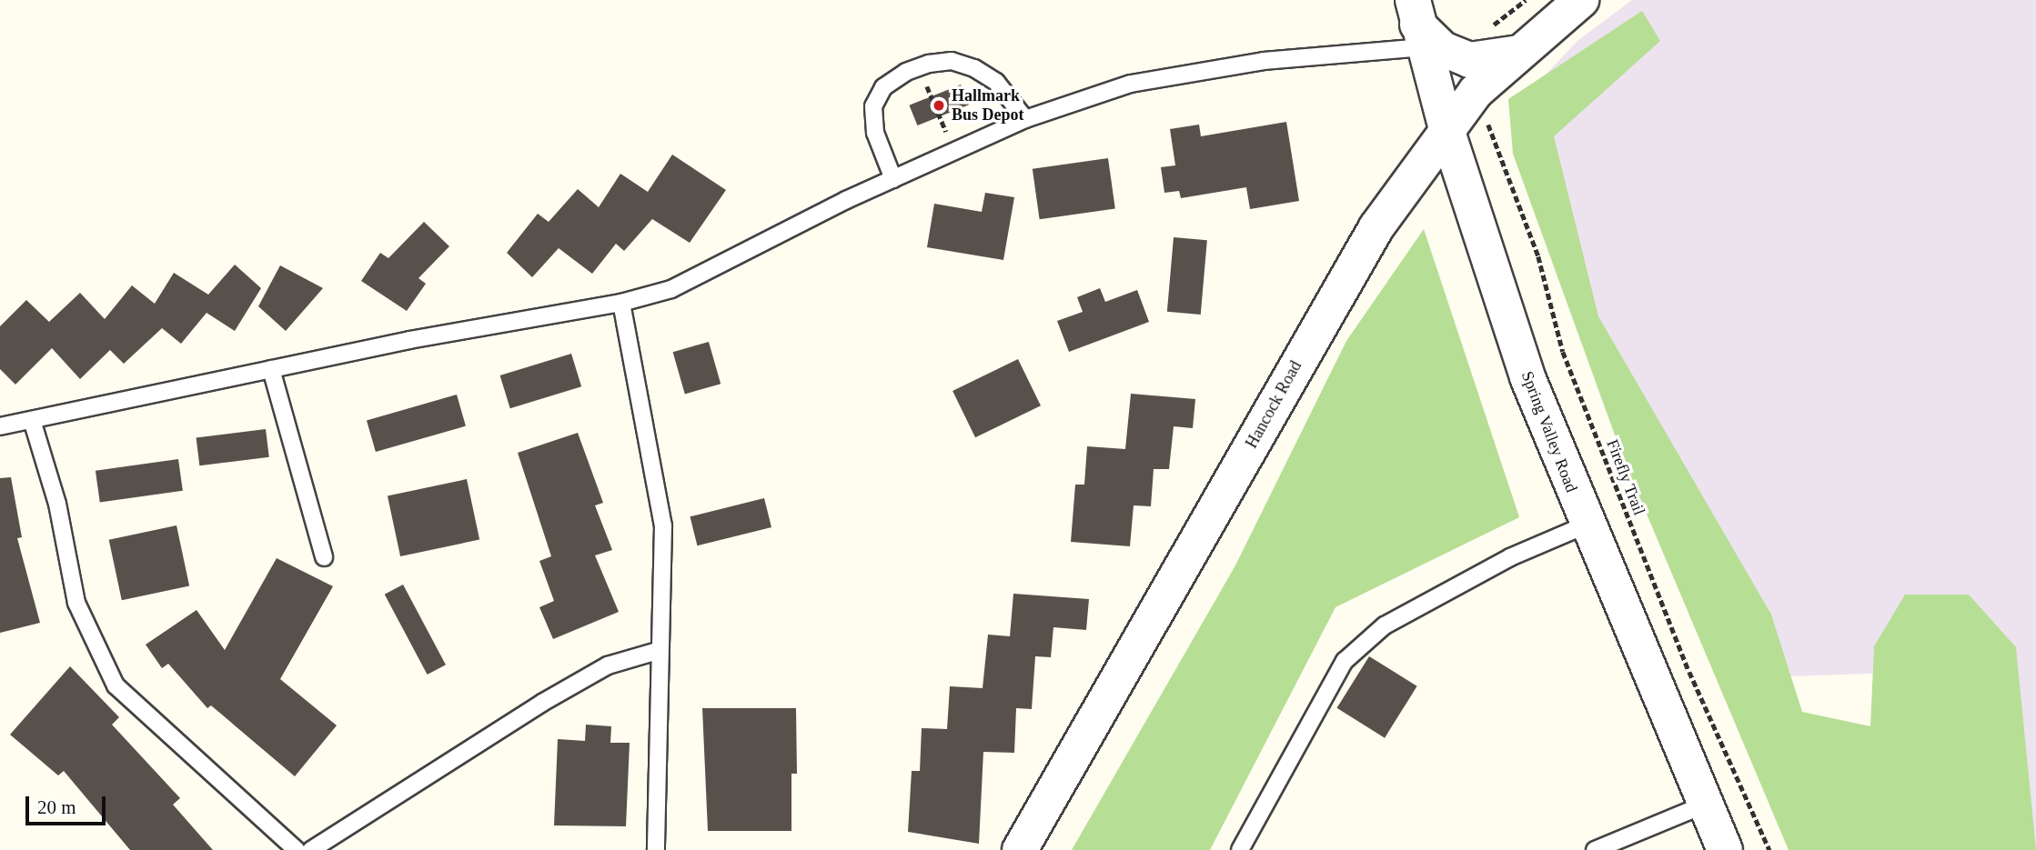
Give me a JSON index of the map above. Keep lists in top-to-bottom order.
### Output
{
  "streets": {
    "street": ["Hancock Road", "Spring Valley Road"],
    "path": ["Firefly Trail"]
  },
  "crossings": [
    ["Hancock Road", "Spring Valley Road"]
  ],
  "places": ["Hallmark Bus Depot"],
  "scale_bar": "20 m"
}
